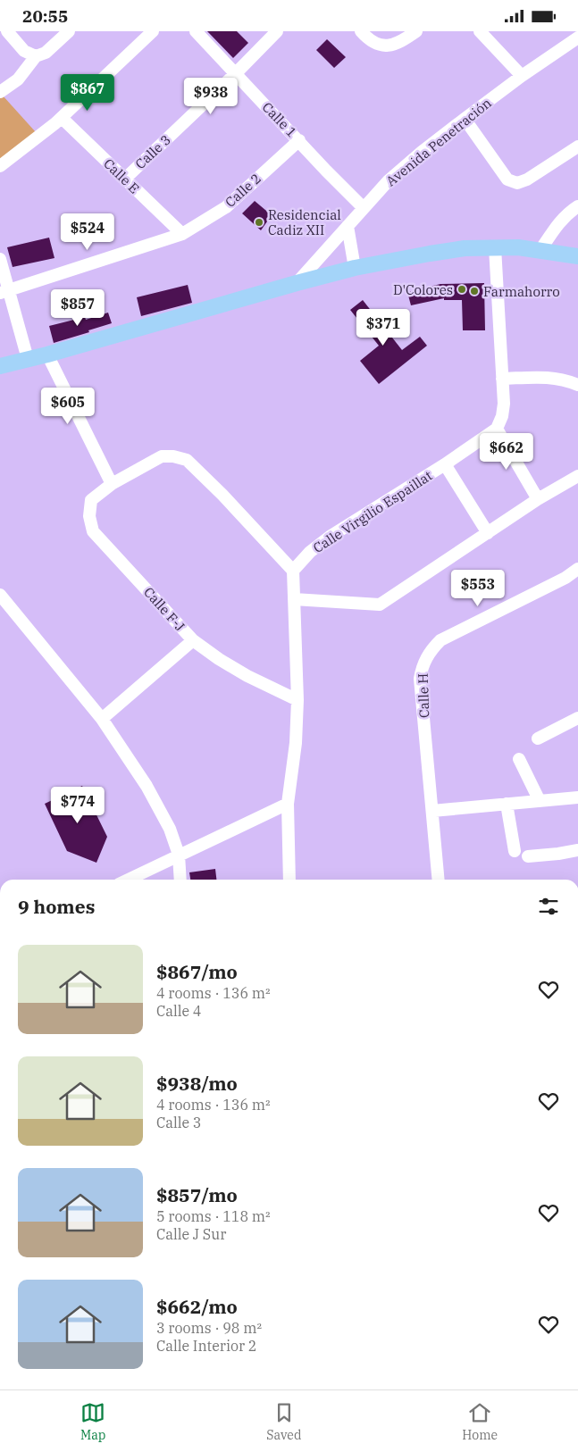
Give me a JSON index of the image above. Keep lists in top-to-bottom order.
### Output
{
  "streets": {
    "street": [
      "Calle 1",
      "Avenida Penetración",
      "Calle 3",
      "Calle E",
      "Calle 2",
      "Calle Virgilio Espaillat",
      "Calle F-J",
      "Calle H"
    ]
  },
  "crossings": [
    ["Calle 1", "Avenida Penetración"],
    ["Calle 1", "Calle 3"],
    ["Calle 1", "Calle 2"],
    ["Calle 3", "Calle E"],
    ["Calle E", "Calle 2"]
  ],
  "places": ["Residencial Cadiz XII", "D'Colores", "Farmahorro"],
  "page": {
    "status": "20:55",
    "price": [
      "$867",
      "$938",
      "$524",
      "$857",
      "$371",
      "$605",
      "$662",
      "$553",
      "$774"
    ],
    "heading": "9 homes",
    "list": [
      {
        "name": "$867/mo",
        "note": "4 rooms · 136 m² · Calle 4"
      },
      {
        "name": "$938/mo",
        "note": "4 rooms · 136 m² · Calle 3"
      },
      {
        "name": "$857/mo",
        "note": "5 rooms · 118 m² · Calle J Sur"
      },
      {
        "name": "$662/mo",
        "note": "3 rooms · 98 m² · Calle Interior 2"
      }
    ],
    "tabs": ["Map", "Saved", "Home"]
  }
}
